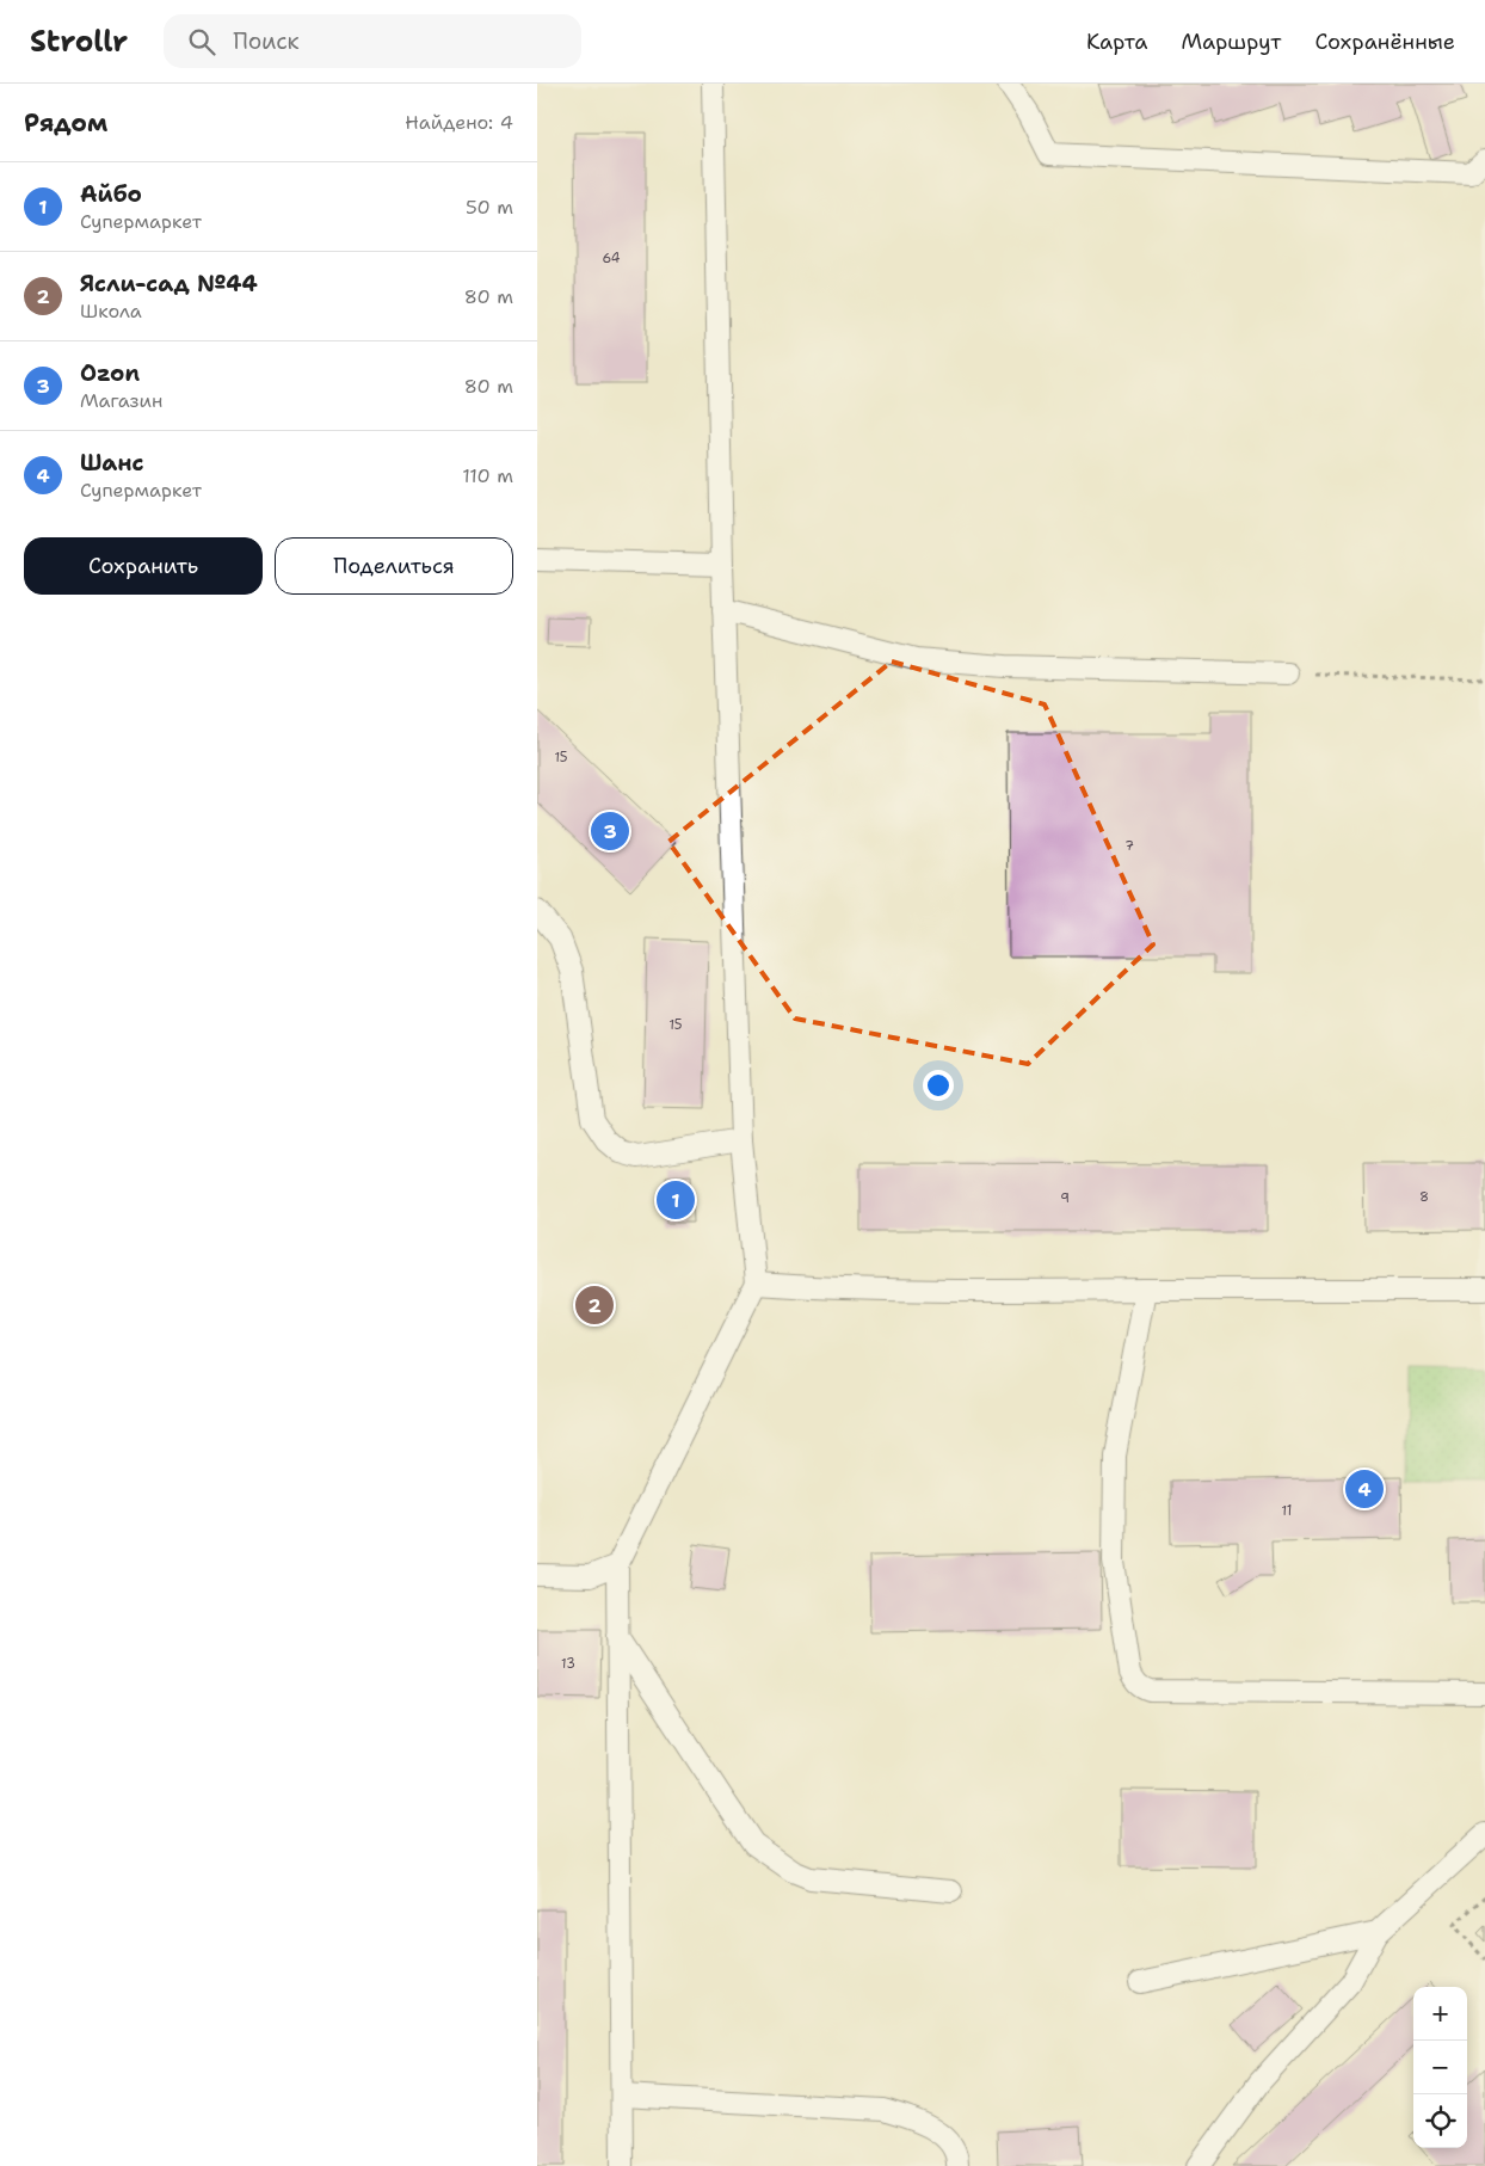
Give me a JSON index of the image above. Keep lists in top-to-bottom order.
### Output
{
  "house_numbers": [
    "64",
    "15",
    "7",
    "15",
    "8",
    "9",
    "11",
    "13"
  ],
  "page": {
    "header": "Strollr",
    "search": "Поиск",
    "nav": ["Карта", "Маршрут", "Сохранённые"],
    "heading": ["Рядом", "Найдено: 4"],
    "list": [
      {
        "mark": "1",
        "name": "Айбо",
        "note": "Супермаркет",
        "value": "50 m"
      },
      {
        "mark": "2",
        "name": "Ясли-сад №44",
        "note": "Школа",
        "value": "80 m"
      },
      {
        "mark": "3",
        "name": "Ozon",
        "note": "Магазин",
        "value": "80 m"
      },
      {
        "mark": "4",
        "name": "Шанс",
        "note": "Супермаркет",
        "value": "110 m"
      }
    ],
    "buttons": ["Сохранить", "Поделиться"],
    "pins": [
      "3",
      "1",
      "2",
      "4"
    ],
    "map_buttons": ["+", "−"]
  }
}
